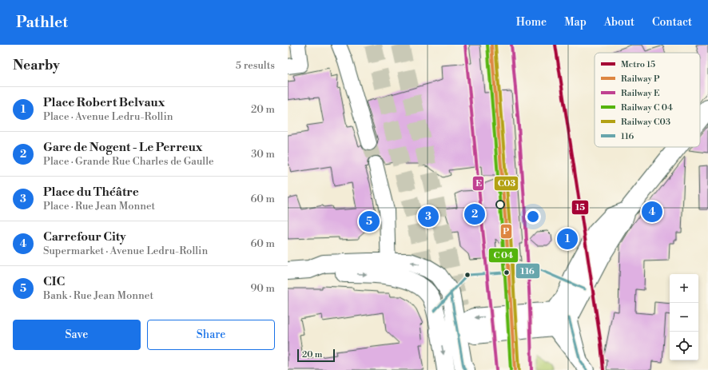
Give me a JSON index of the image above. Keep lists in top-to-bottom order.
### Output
{
  "lines": [
    "metro line 15",
    "rail line P",
    "rail line E",
    "rail line C03",
    "transit line 116"
  ],
  "legend": [
    "Metro 15",
    "Railway P",
    "Railway E",
    "Railway C 04",
    "Railway C03",
    "116"
  ],
  "scale_bar": "20 m",
  "page": {
    "header": "Pathlet",
    "nav": [
      "Home",
      "Map",
      "About",
      "Contact"
    ],
    "heading": ["Nearby", "5 results"],
    "list": [
      {
        "mark": "1",
        "name": "Place Robert Belvaux",
        "note": "Place · Avenue Ledru-Rollin",
        "value": "20 m"
      },
      {
        "mark": "2",
        "name": "Gare de Nogent - Le Perreux",
        "note": "Place · Grande Rue Charles de Gaulle",
        "value": "30 m"
      },
      {
        "mark": "3",
        "name": "Place du Théâtre",
        "note": "Place · Rue Jean Monnet",
        "value": "60 m"
      },
      {
        "mark": "4",
        "name": "Carrefour City",
        "note": "Supermarket · Avenue Ledru-Rollin",
        "value": "60 m"
      },
      {
        "mark": "5",
        "name": "CIC",
        "note": "Bank · Rue Jean Monnet",
        "value": "90 m"
      }
    ],
    "pins": [
      "4",
      "2",
      "3",
      "5",
      "1"
    ],
    "map_buttons": ["+", "−"],
    "buttons": ["Save", "Share"],
    "scale": "20 m"
  }
}
